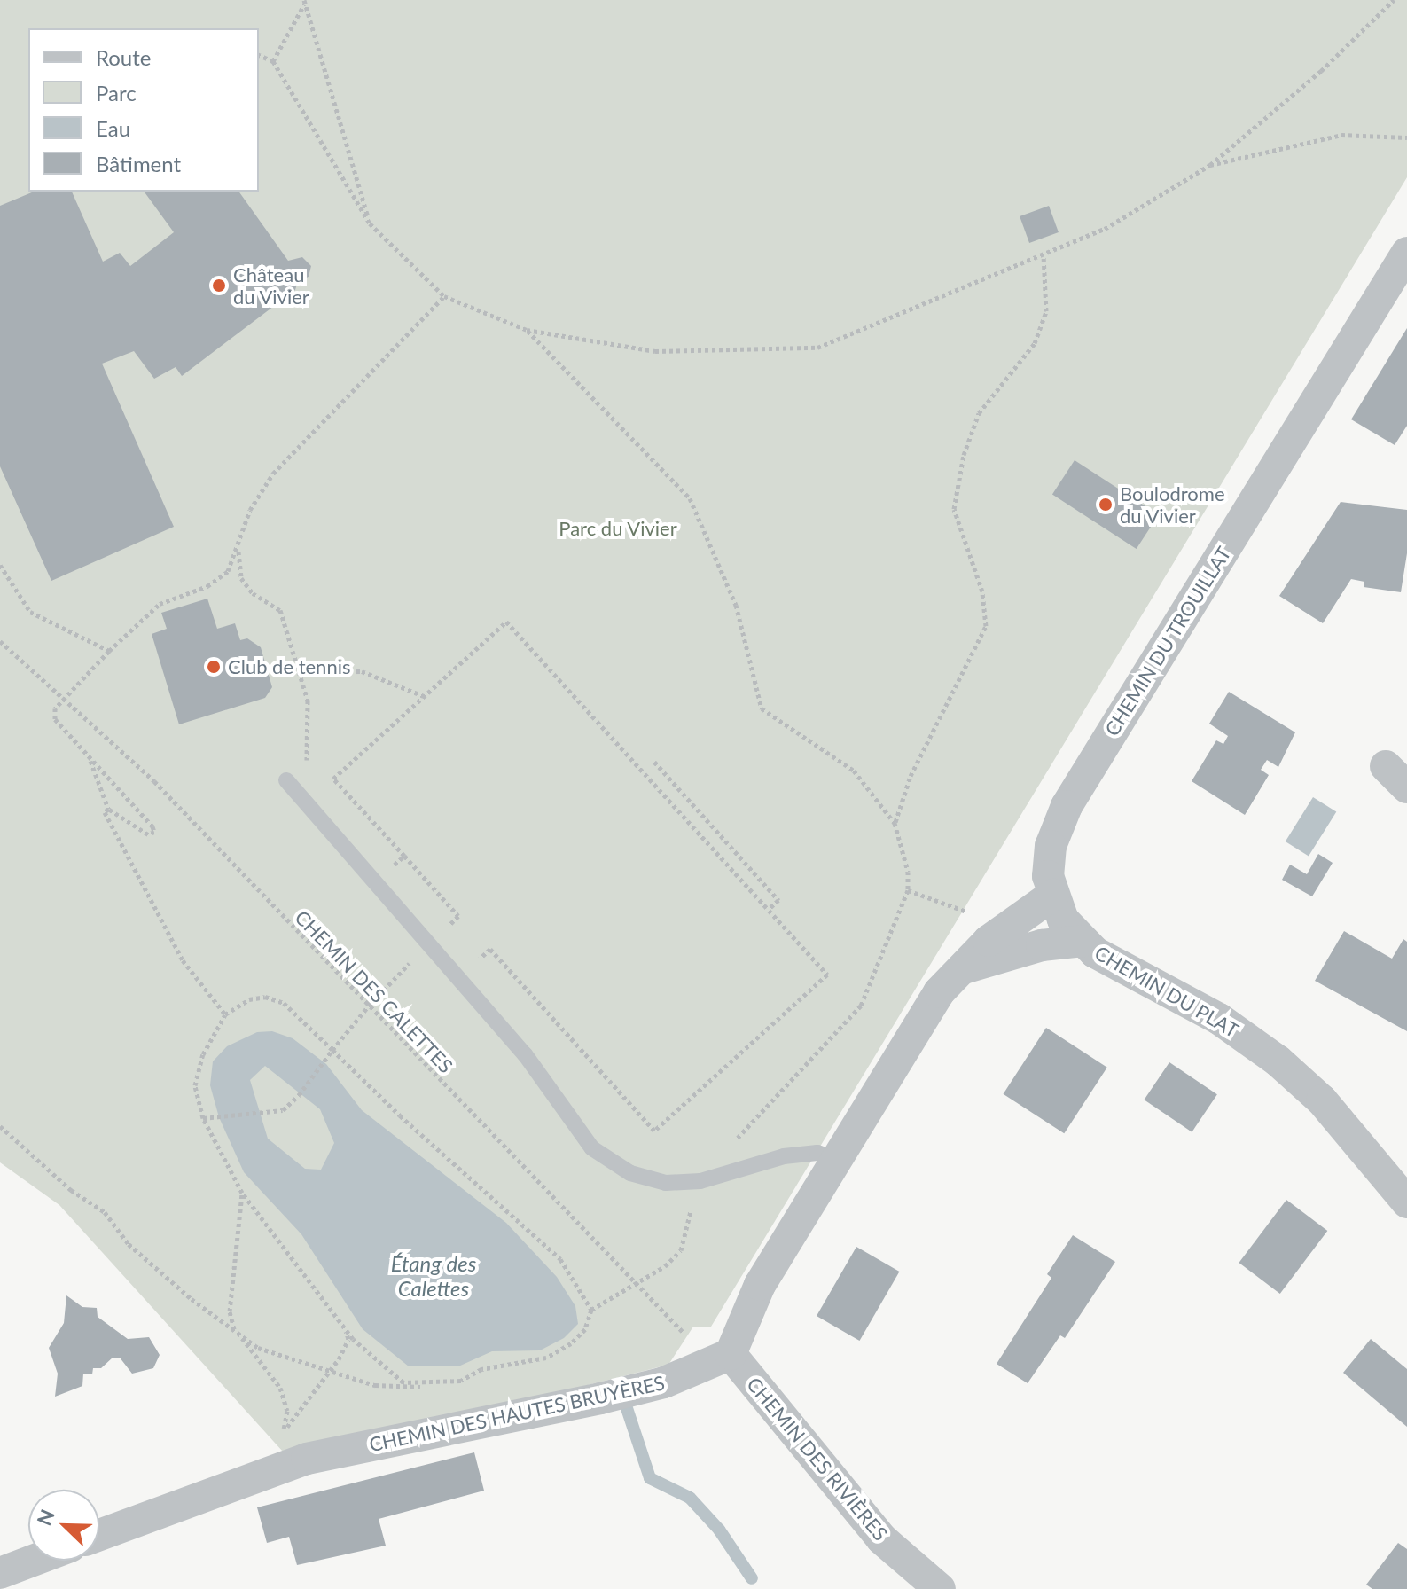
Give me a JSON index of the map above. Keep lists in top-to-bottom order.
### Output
{
  "streets": {
    "street": [
      "CHEMIN DU TROUILLAT",
      "CHEMIN DU PLAT",
      "CHEMIN DES HAUTES BRUYÈRES",
      "CHEMIN DES RIVIÈRES"
    ],
    "path": ["CHEMIN DES CALETTES"]
  },
  "crossings": [
    ["CHEMIN DU TROUILLAT", "CHEMIN DU PLAT"],
    ["CHEMIN DES CALETTES", "CHEMIN DES HAUTES BRUYÈRES"],
    ["CHEMIN DES CALETTES", "CHEMIN DES RIVIÈRES"],
    ["CHEMIN DES HAUTES BRUYÈRES", "CHEMIN DES RIVIÈRES"]
  ],
  "water": ["Étang des Calettes"],
  "parks": ["Parc du Vivier"],
  "places": ["Château du Vivier", "Boulodrome du Vivier", "Club de tennis"],
  "legend": [
    "Route",
    "Parc",
    "Eau",
    "Bâtiment"
  ],
  "north": "top left"
}
